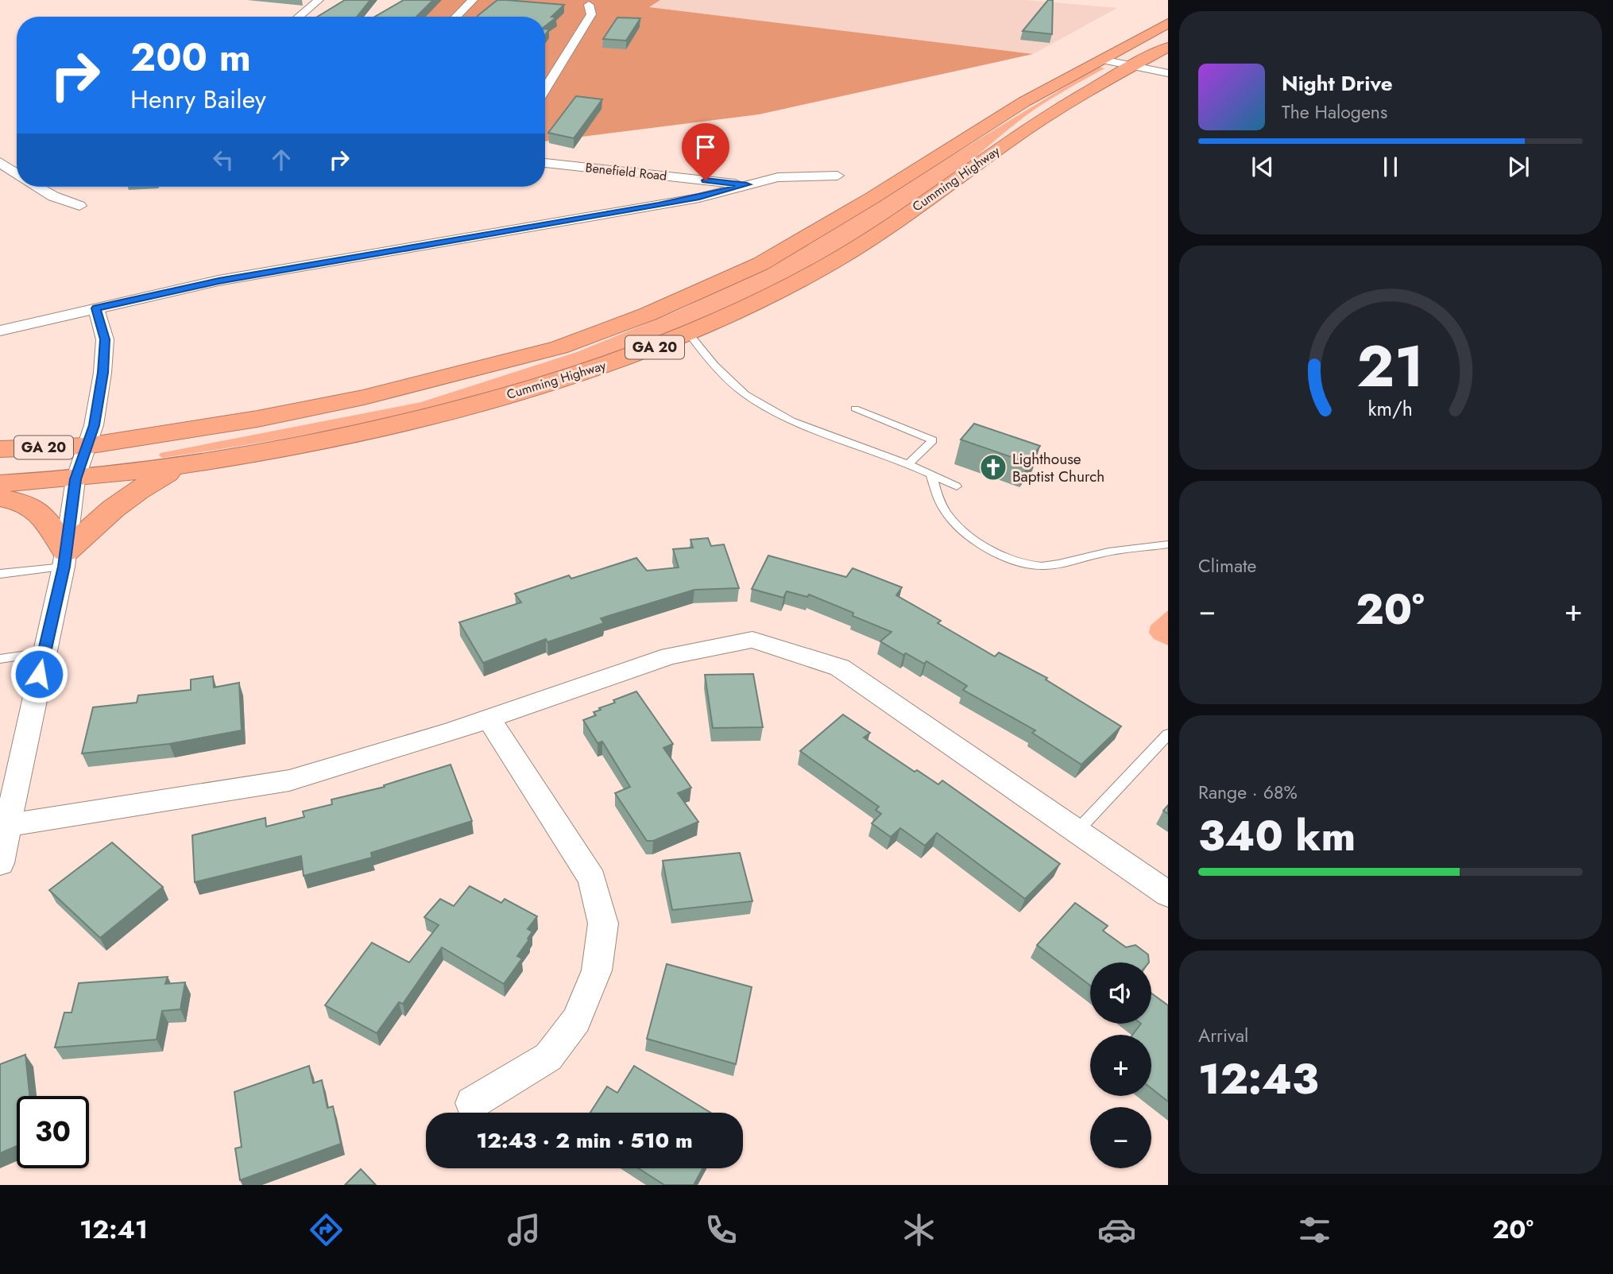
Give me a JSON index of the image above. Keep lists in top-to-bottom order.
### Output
{
  "streets": {
    "highway": ["Cumming Highway", "GA 20"],
    "street": ["Benefield Road"]
  },
  "places": {
    "church": ["Lighthouse Baptist Church"]
  },
  "page": {
    "turn": ["200 m", "Henry Bailey"],
    "song": ["Night Drive", "The Halogens"],
    "tile": [
      "Climate",
      ["Range · 68%", "340 km"],
      ["Arrival", "12:43"]
    ],
    "heat": ["−", "20°", "+"],
    "map_buttons": ["+", "−"],
    "limit": "30",
    "trip": "12:43 · 2 min · 510 m",
    "tabs": ["12:41", "20°"],
    "gauge": ["21", "km/h"]
  }
}
